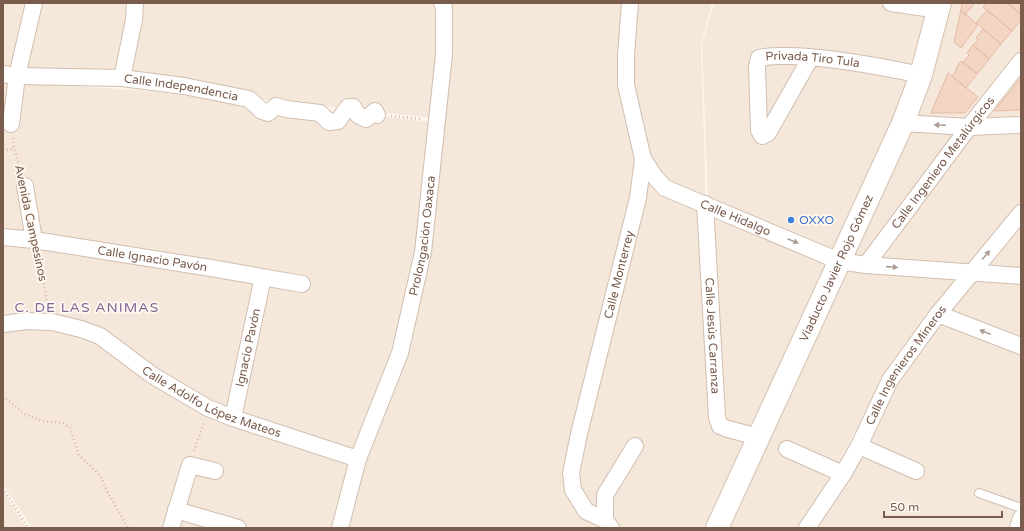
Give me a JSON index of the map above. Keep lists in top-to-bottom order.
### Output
{
  "streets": {
    "main road": ["Viaducto Javier Rojo Gómez"],
    "street": [
      "Privada Tiro Tula",
      "Calle Independencia",
      "Calle Ingeniero Metalúrgicos",
      "Calle Hidalgo",
      "Avenida Campesinos",
      "Prolongación Oaxaca",
      "Calle Ignacio Pavón",
      "Calle Monterrey",
      "Calle Jesús Carranza",
      "Ignacio Pavón",
      "Calle Ingenieros Mineros",
      "Calle Adolfo López Mateos"
    ]
  },
  "crossings": [
    ["Privada Tiro Tula", "Viaducto Javier Rojo Gómez"],
    ["Calle Ingeniero Metalúrgicos", "Calle Hidalgo"],
    ["Calle Hidalgo", "Viaducto Javier Rojo Gómez"],
    ["Calle Hidalgo", "Calle Monterrey"],
    ["Calle Hidalgo", "Calle Jesús Carranza"],
    ["Calle Hidalgo", "Calle Ingenieros Mineros"],
    ["Avenida Campesinos", "Calle Ignacio Pavón"],
    ["Avenida Campesinos", "Calle Adolfo López Mateos"],
    ["Prolongación Oaxaca", "Calle Adolfo López Mateos"],
    ["Calle Ignacio Pavón", "Ignacio Pavón"],
    ["Viaducto Javier Rojo Gómez", "Calle Jesús Carranza"],
    ["Ignacio Pavón", "Calle Adolfo López Mateos"]
  ],
  "one_way": ["Calle Hidalgo"],
  "districts": ["C. DE LAS ANIMAS"],
  "places": ["OXXO"],
  "scale_bar": "50 m"
}
